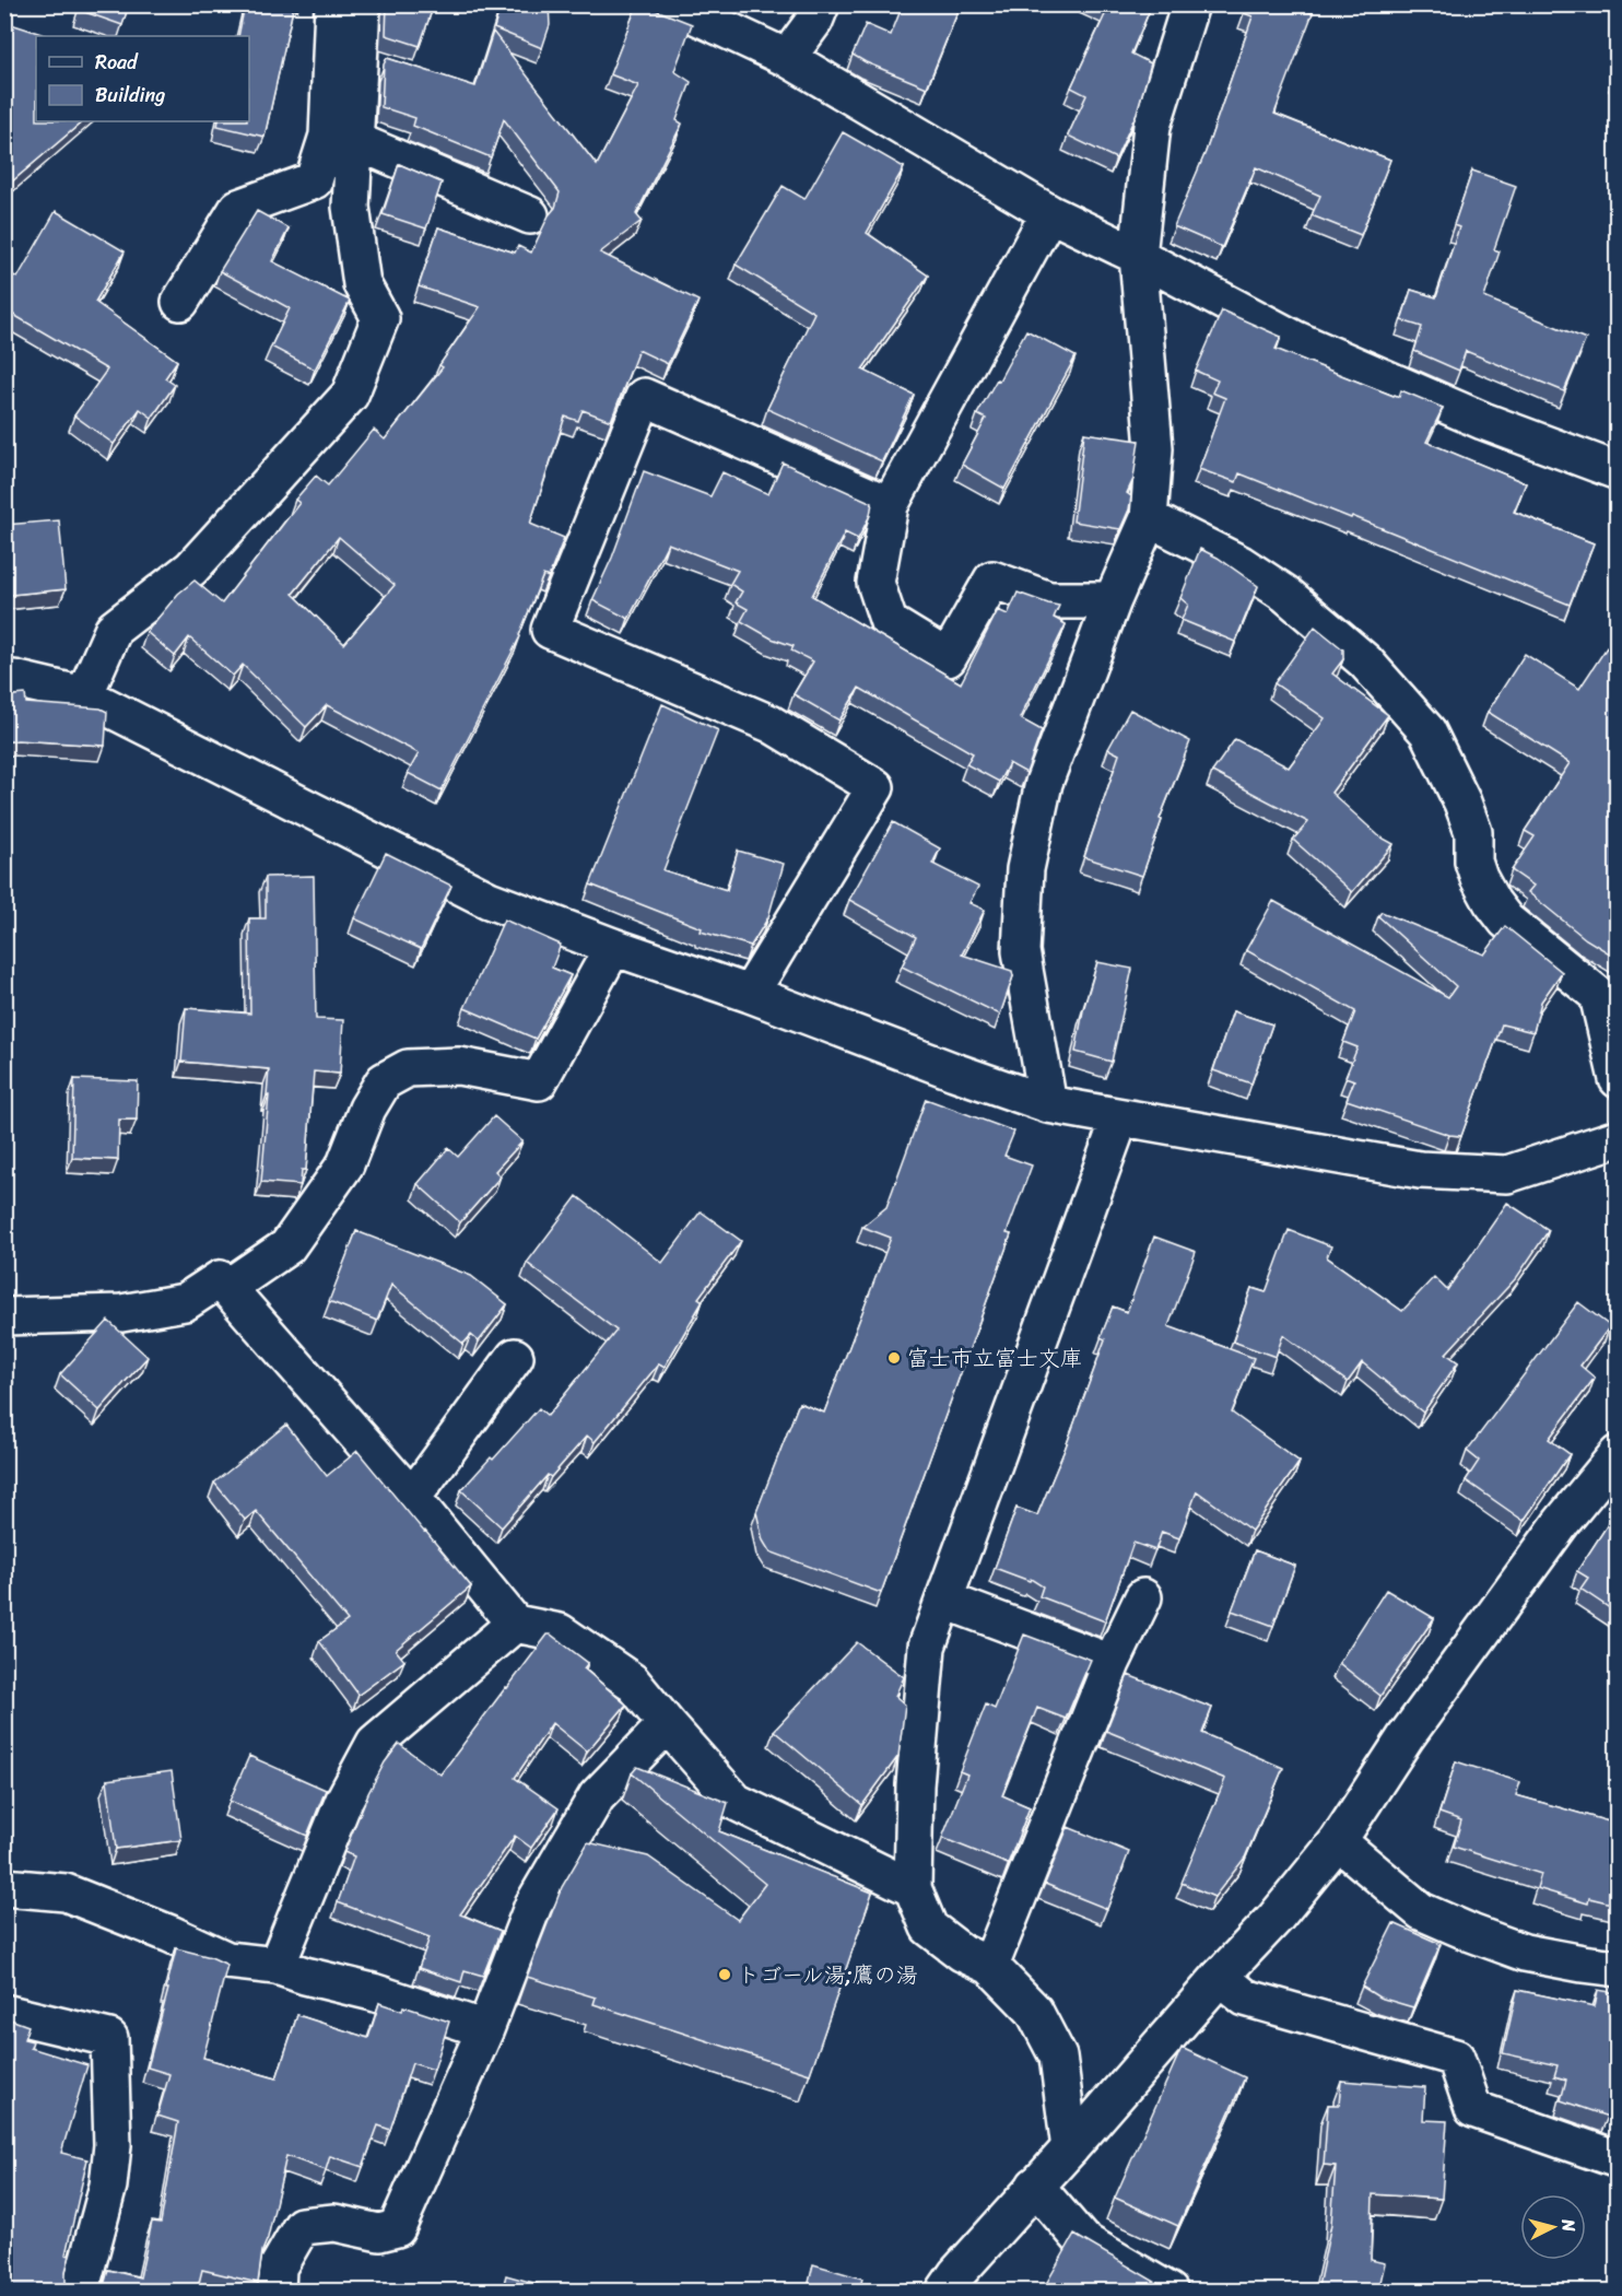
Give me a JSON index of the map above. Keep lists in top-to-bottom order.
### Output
{
  "places": ["富士市立富士文庫", "トゴール湯;鷹の湯"],
  "legend": ["Road", "Building"],
  "north": "right"
}
